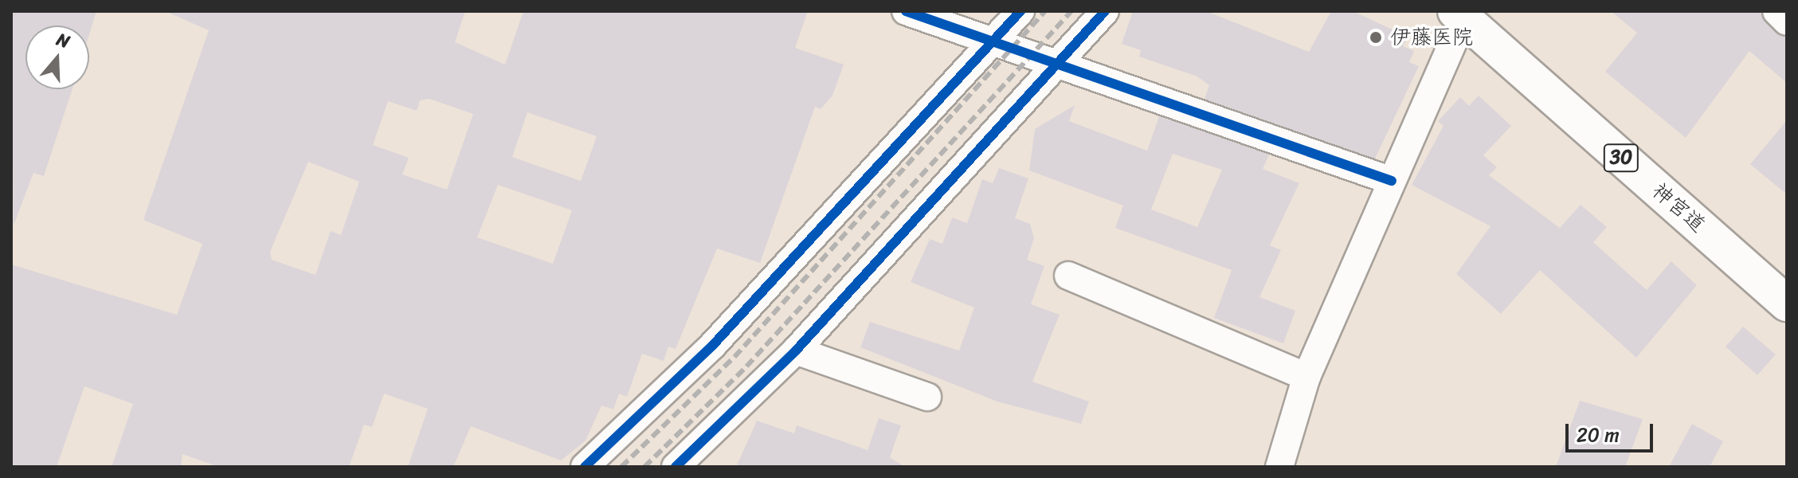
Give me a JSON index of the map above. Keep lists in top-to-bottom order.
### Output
{
  "streets": {
    "main road": ["30", "神宮道"]
  },
  "places": ["伊藤医院"],
  "scale_bar": "20 m",
  "north": "top"
}
